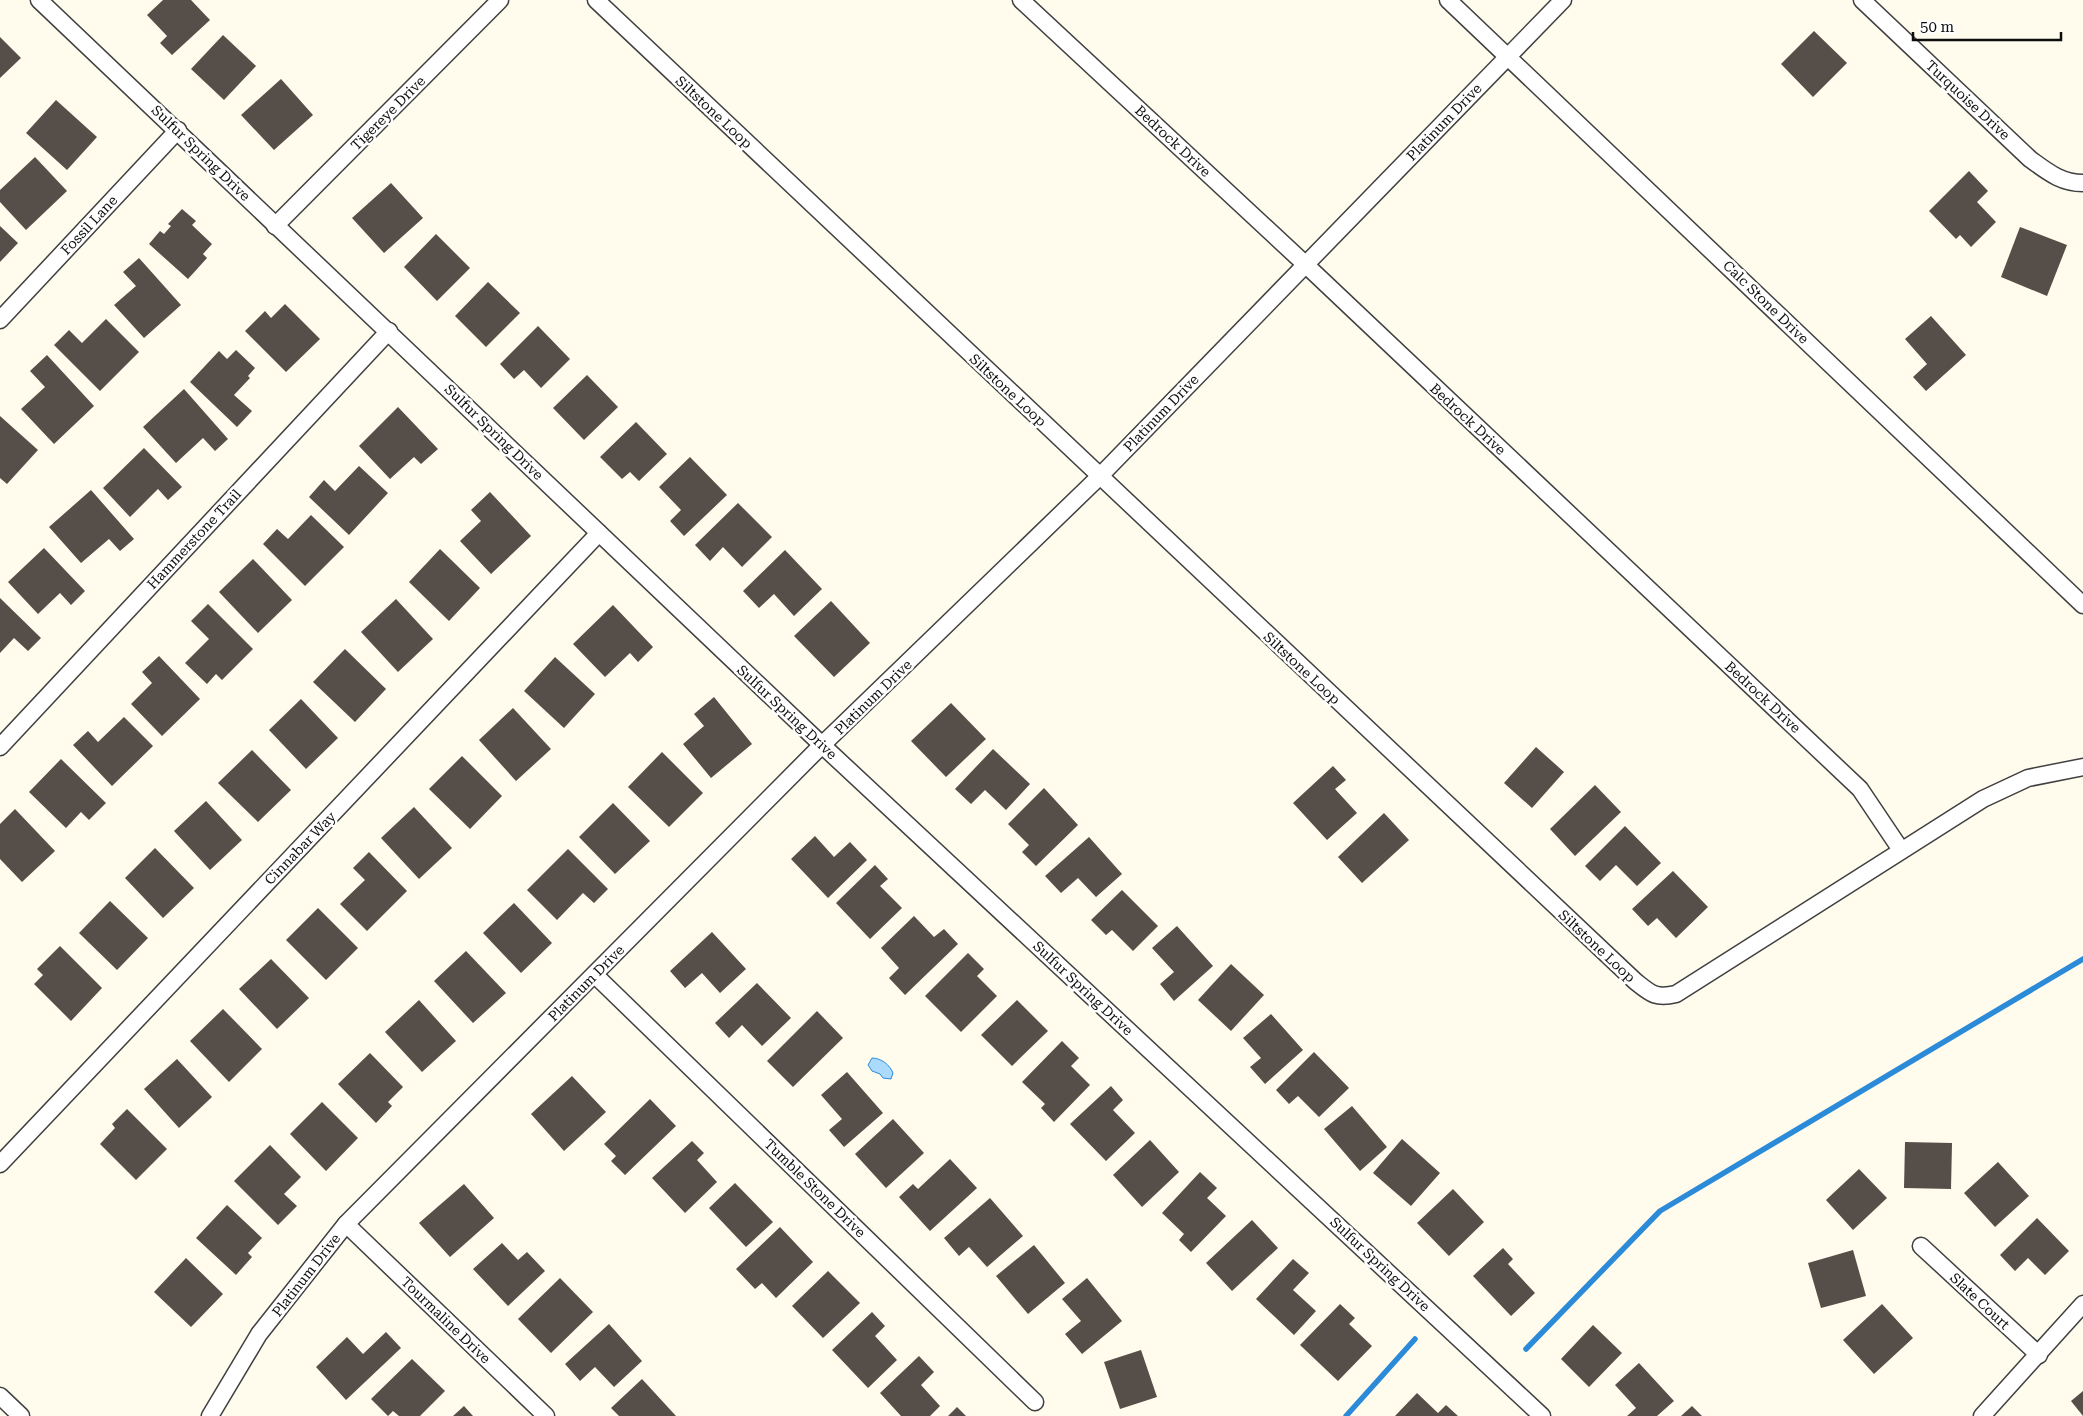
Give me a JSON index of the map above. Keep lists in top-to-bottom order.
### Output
{
  "streets": {
    "street": [
      "Turquoise Drive",
      "Siltstone Loop",
      "Tigereye Drive",
      "Platinum Drive",
      "Bedrock Drive",
      "Sulfur Spring Drive",
      "Fossil Lane",
      "Calc Stone Drive",
      "Hammerstone Trail",
      "Cinnabar Way",
      "Tumble Stone Drive",
      "Slate Court",
      "Tourmaline Drive"
    ]
  },
  "crossings": [
    ["Siltstone Loop", "Platinum Drive"],
    ["Siltstone Loop", "Bedrock Drive"],
    ["Tigereye Drive", "Sulfur Spring Drive"],
    ["Platinum Drive", "Bedrock Drive"],
    ["Platinum Drive", "Sulfur Spring Drive"],
    ["Platinum Drive", "Calc Stone Drive"],
    ["Platinum Drive", "Tumble Stone Drive"],
    ["Platinum Drive", "Tourmaline Drive"],
    ["Sulfur Spring Drive", "Fossil Lane"],
    ["Sulfur Spring Drive", "Hammerstone Trail"],
    ["Sulfur Spring Drive", "Cinnabar Way"]
  ],
  "scale_bar": "50 m"
}
